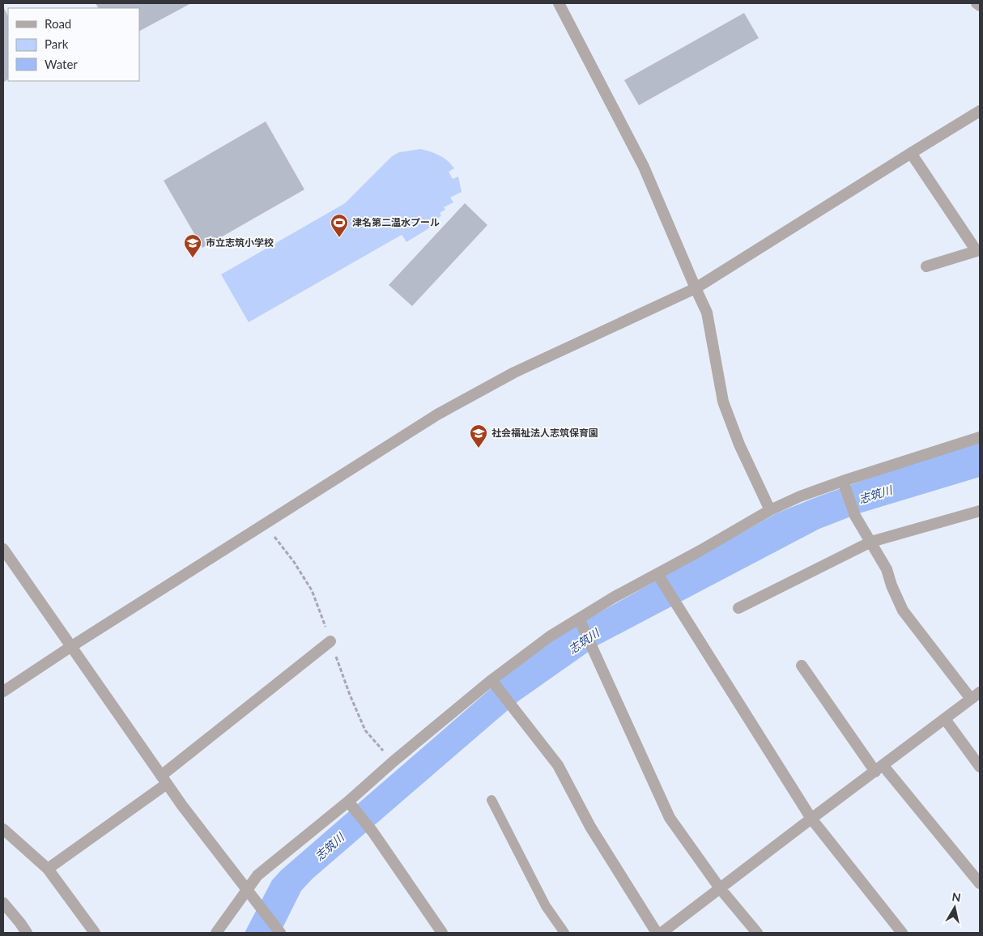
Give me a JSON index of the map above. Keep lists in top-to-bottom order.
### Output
{
  "water": ["志筑川"],
  "places": {
    "sports": ["津名第二温水プール"],
    "school or university": ["市立志筑小学校", "社会福祉法人志筑保育園"]
  },
  "legend": ["Road", "Park", "Water"],
  "north": "top"
}
